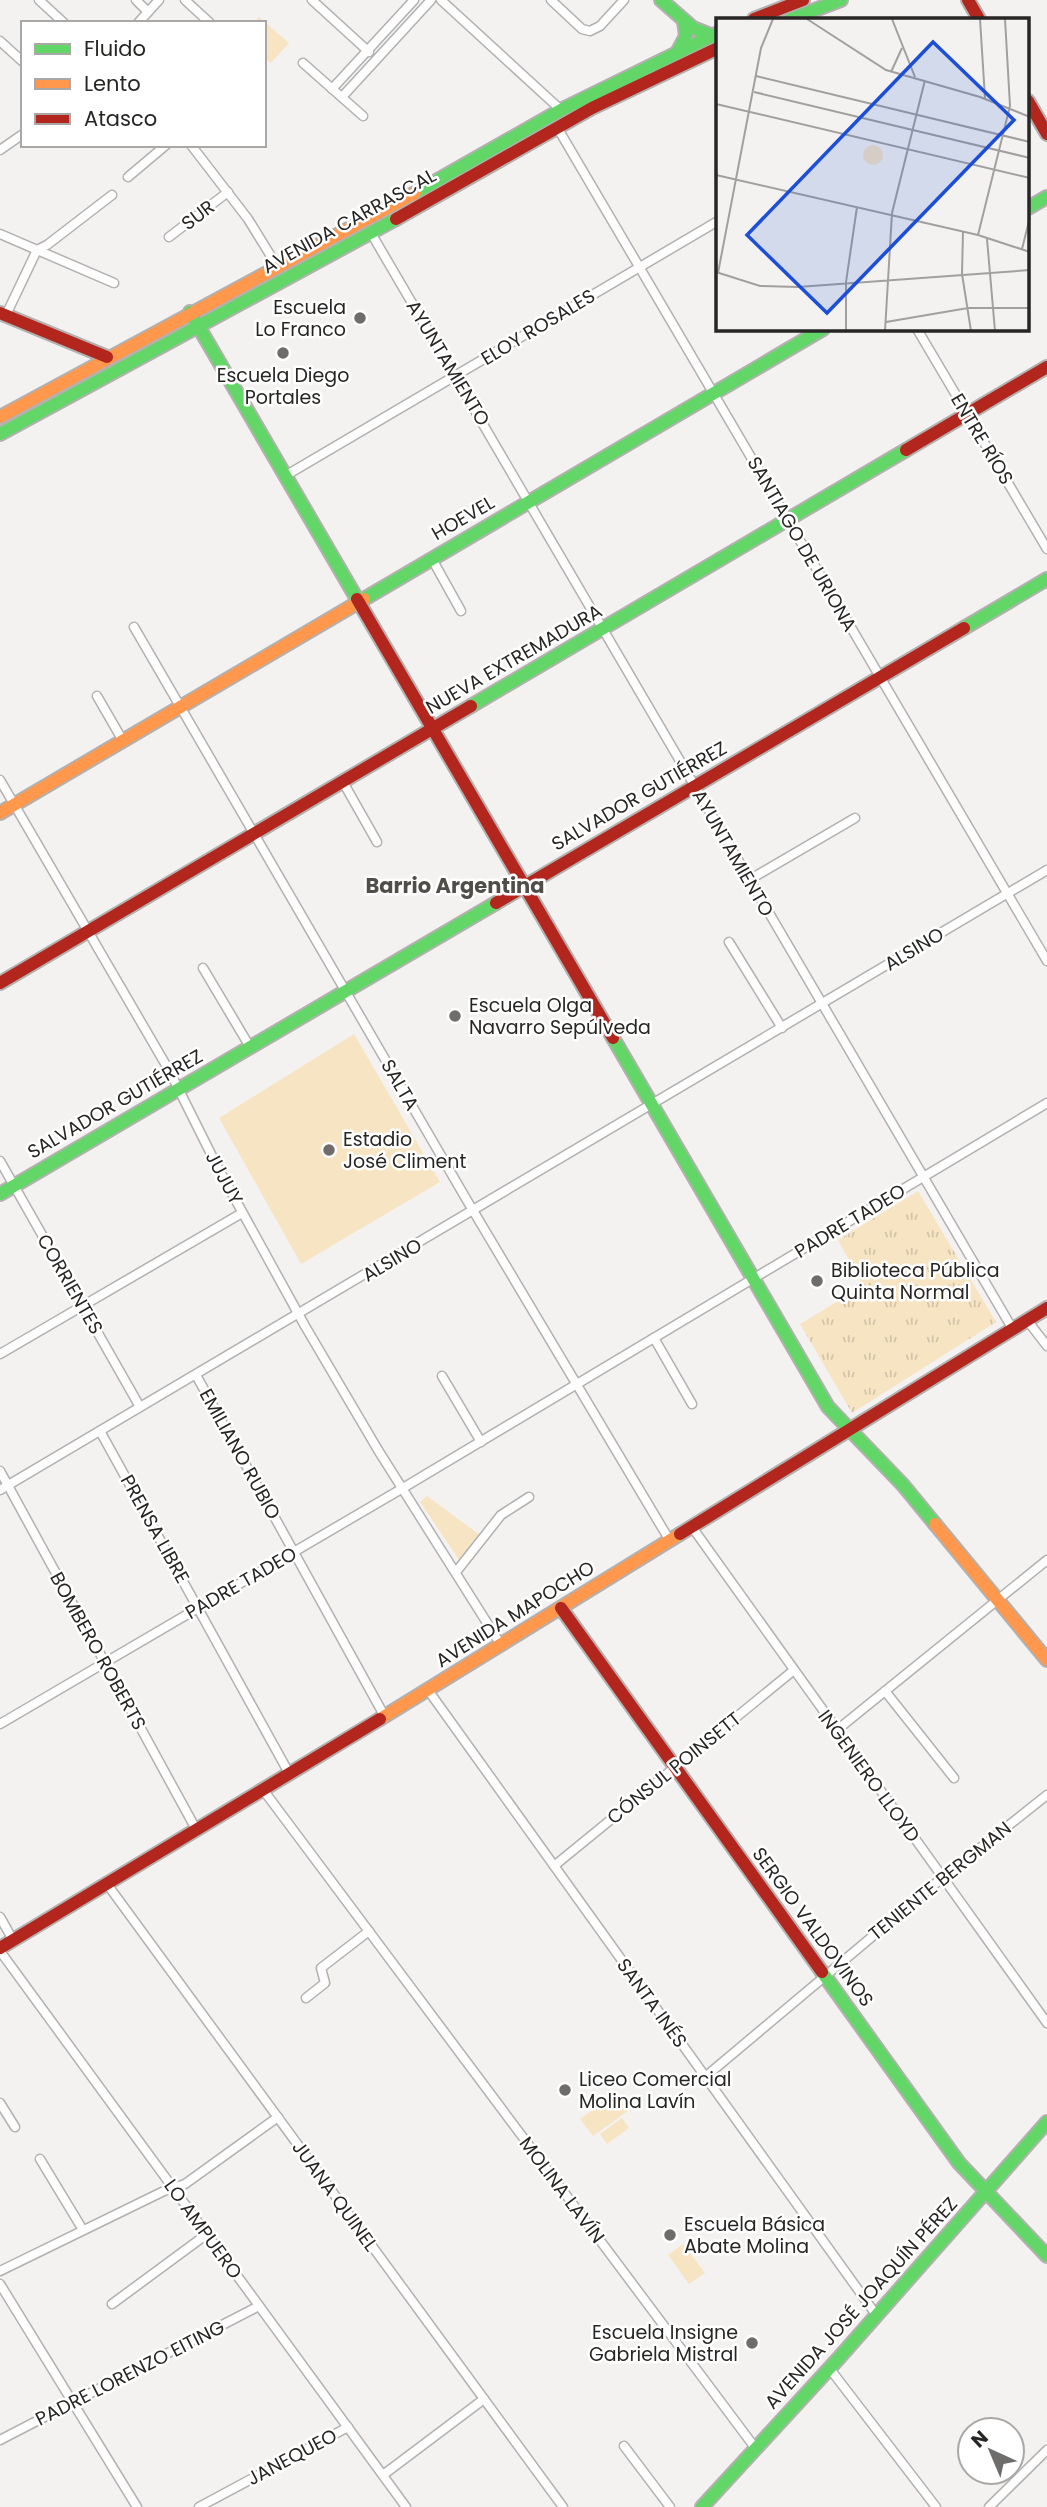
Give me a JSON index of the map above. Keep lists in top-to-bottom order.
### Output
{
  "streets": {
    "main road": [
      "AVENIDA CARRASCAL",
      "HOEVEL",
      "NUEVA EXTREMADURA",
      "SALVADOR GUTIÉRREZ",
      "AVENIDA MAPOCHO",
      "SERGIO VALDOVINOS",
      "AVENIDA JOSÉ JOAQUÍN PÉREZ"
    ],
    "street": [
      "SUR",
      "ELOY ROSALES",
      "AYUNTAMIENTO",
      "ENTRE RÍOS",
      "SANTIAGO DE URIONA",
      "ALSINO",
      "SALTA",
      "JUJUY",
      "PADRE TADEO",
      "CORRIENTES",
      "EMILIANO RUBIO",
      "PRENSA LIBRE",
      "BOMBERO ROBERTS",
      "CÓNSUL POINSETT",
      "INGENIERO LLOYD",
      "TENIENTE BERGMAN",
      "SANTA INÉS",
      "MOLINA LAVÍN",
      "JUANA QUINEL",
      "LO AMPUERO",
      "PADRE LORENZO EITING",
      "JANEQUEO"
    ]
  },
  "crossings": [
    ["AVENIDA CARRASCAL", "AYUNTAMIENTO"],
    ["AVENIDA CARRASCAL", "SANTIAGO DE URIONA"],
    ["ELOY ROSALES", "AYUNTAMIENTO"],
    ["ELOY ROSALES", "SANTIAGO DE URIONA"],
    ["AYUNTAMIENTO", "HOEVEL"],
    ["AYUNTAMIENTO", "NUEVA EXTREMADURA"],
    ["AYUNTAMIENTO", "SALVADOR GUTIÉRREZ"],
    ["AYUNTAMIENTO", "ALSINO"],
    ["AYUNTAMIENTO", "PADRE TADEO"],
    ["AYUNTAMIENTO", "AVENIDA MAPOCHO"],
    ["ENTRE RÍOS", "NUEVA EXTREMADURA"],
    ["HOEVEL", "SANTIAGO DE URIONA"],
    ["HOEVEL", "SALTA"],
    ["HOEVEL", "JUJUY"],
    ["SANTIAGO DE URIONA", "NUEVA EXTREMADURA"],
    ["SANTIAGO DE URIONA", "SALVADOR GUTIÉRREZ"],
    ["SANTIAGO DE URIONA", "ALSINO"],
    ["NUEVA EXTREMADURA", "SALTA"],
    ["NUEVA EXTREMADURA", "JUJUY"],
    ["SALVADOR GUTIÉRREZ", "SALTA"],
    ["SALVADOR GUTIÉRREZ", "JUJUY"],
    ["SALVADOR GUTIÉRREZ", "CORRIENTES"],
    ["ALSINO", "SALTA"],
    ["ALSINO", "JUJUY"],
    ["ALSINO", "CORRIENTES"],
    ["ALSINO", "EMILIANO RUBIO"],
    ["ALSINO", "PRENSA LIBRE"],
    ["ALSINO", "BOMBERO ROBERTS"],
    ["SALTA", "PADRE TADEO"],
    ["SALTA", "AVENIDA MAPOCHO"],
    ["JUJUY", "PADRE TADEO"],
    ["JUJUY", "AVENIDA MAPOCHO"],
    ["PADRE TADEO", "EMILIANO RUBIO"],
    ["PADRE TADEO", "PRENSA LIBRE"],
    ["PADRE TADEO", "BOMBERO ROBERTS"],
    ["EMILIANO RUBIO", "AVENIDA MAPOCHO"],
    ["PRENSA LIBRE", "AVENIDA MAPOCHO"],
    ["AVENIDA MAPOCHO", "BOMBERO ROBERTS"],
    ["AVENIDA MAPOCHO", "INGENIERO LLOYD"],
    ["AVENIDA MAPOCHO", "SERGIO VALDOVINOS"],
    ["AVENIDA MAPOCHO", "SANTA INÉS"],
    ["AVENIDA MAPOCHO", "MOLINA LAVÍN"],
    ["AVENIDA MAPOCHO", "JUANA QUINEL"],
    ["AVENIDA MAPOCHO", "LO AMPUERO"],
    ["CÓNSUL POINSETT", "INGENIERO LLOYD"],
    ["CÓNSUL POINSETT", "SERGIO VALDOVINOS"],
    ["CÓNSUL POINSETT", "SANTA INÉS"],
    ["INGENIERO LLOYD", "TENIENTE BERGMAN"],
    ["TENIENTE BERGMAN", "SERGIO VALDOVINOS"],
    ["TENIENTE BERGMAN", "SANTA INÉS"],
    ["SERGIO VALDOVINOS", "AVENIDA JOSÉ JOAQUÍN PÉREZ"],
    ["SANTA INÉS", "AVENIDA JOSÉ JOAQUÍN PÉREZ"],
    ["MOLINA LAVÍN", "AVENIDA JOSÉ JOAQUÍN PÉREZ"],
    ["LO AMPUERO", "PADRE LORENZO EITING"],
    ["LO AMPUERO", "JANEQUEO"]
  ],
  "districts": ["Barrio Argentina"],
  "places": [
    "Escuela Lo Franco",
    "Escuela Diego Portales",
    "Escuela Olga Navarro Sepúlveda",
    "Estadio José Climent",
    "Biblioteca Pública Quinta Normal",
    "Liceo Comercial Molina Lavín",
    "Escuela Básica Abate Molina",
    "Escuela Insigne Gabriela Mistral"
  ],
  "legend": ["Fluido", "Lento", "Atasco"],
  "north": "top left"
}
